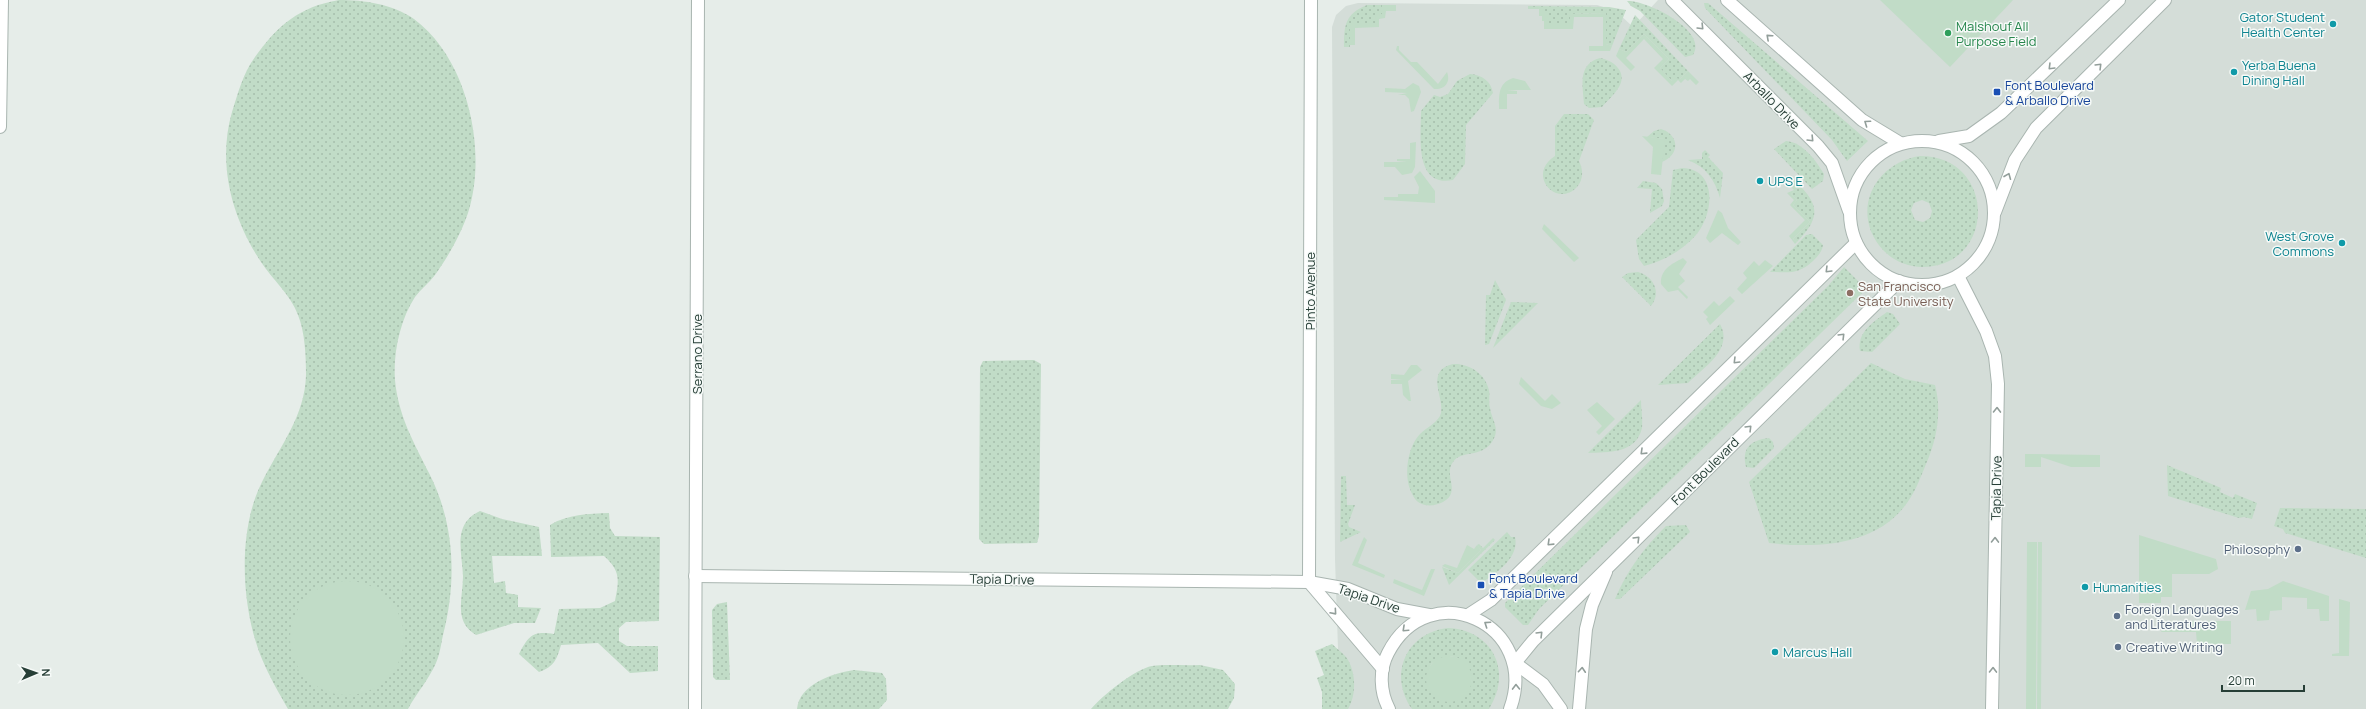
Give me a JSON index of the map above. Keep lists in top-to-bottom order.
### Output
{
  "streets": {
    "street": [
      "Arballo Drive",
      "Pinto Avenue",
      "Serrano Drive",
      "Font Boulevard",
      "Tapia Drive"
    ]
  },
  "crossings": [
    ["Pinto Avenue", "Tapia Drive"],
    ["Serrano Drive", "Tapia Drive"]
  ],
  "places": {
    "other": [
      "Gator Student Health Center",
      "Malshouf All Purpose Field",
      "Yerba Buena Dining Hall",
      "UPS E",
      "West Grove Commons",
      "San Francisco State University",
      "Philosophy",
      "Humanities",
      "Foreign Languages and Literatures",
      "Creative Writing",
      "Marcus Hall"
    ],
    "transit": ["Font Boulevard & Arballo Drive", "Font Boulevard & Tapia Drive"]
  },
  "scale_bar": "20 m",
  "north": "right"
}
